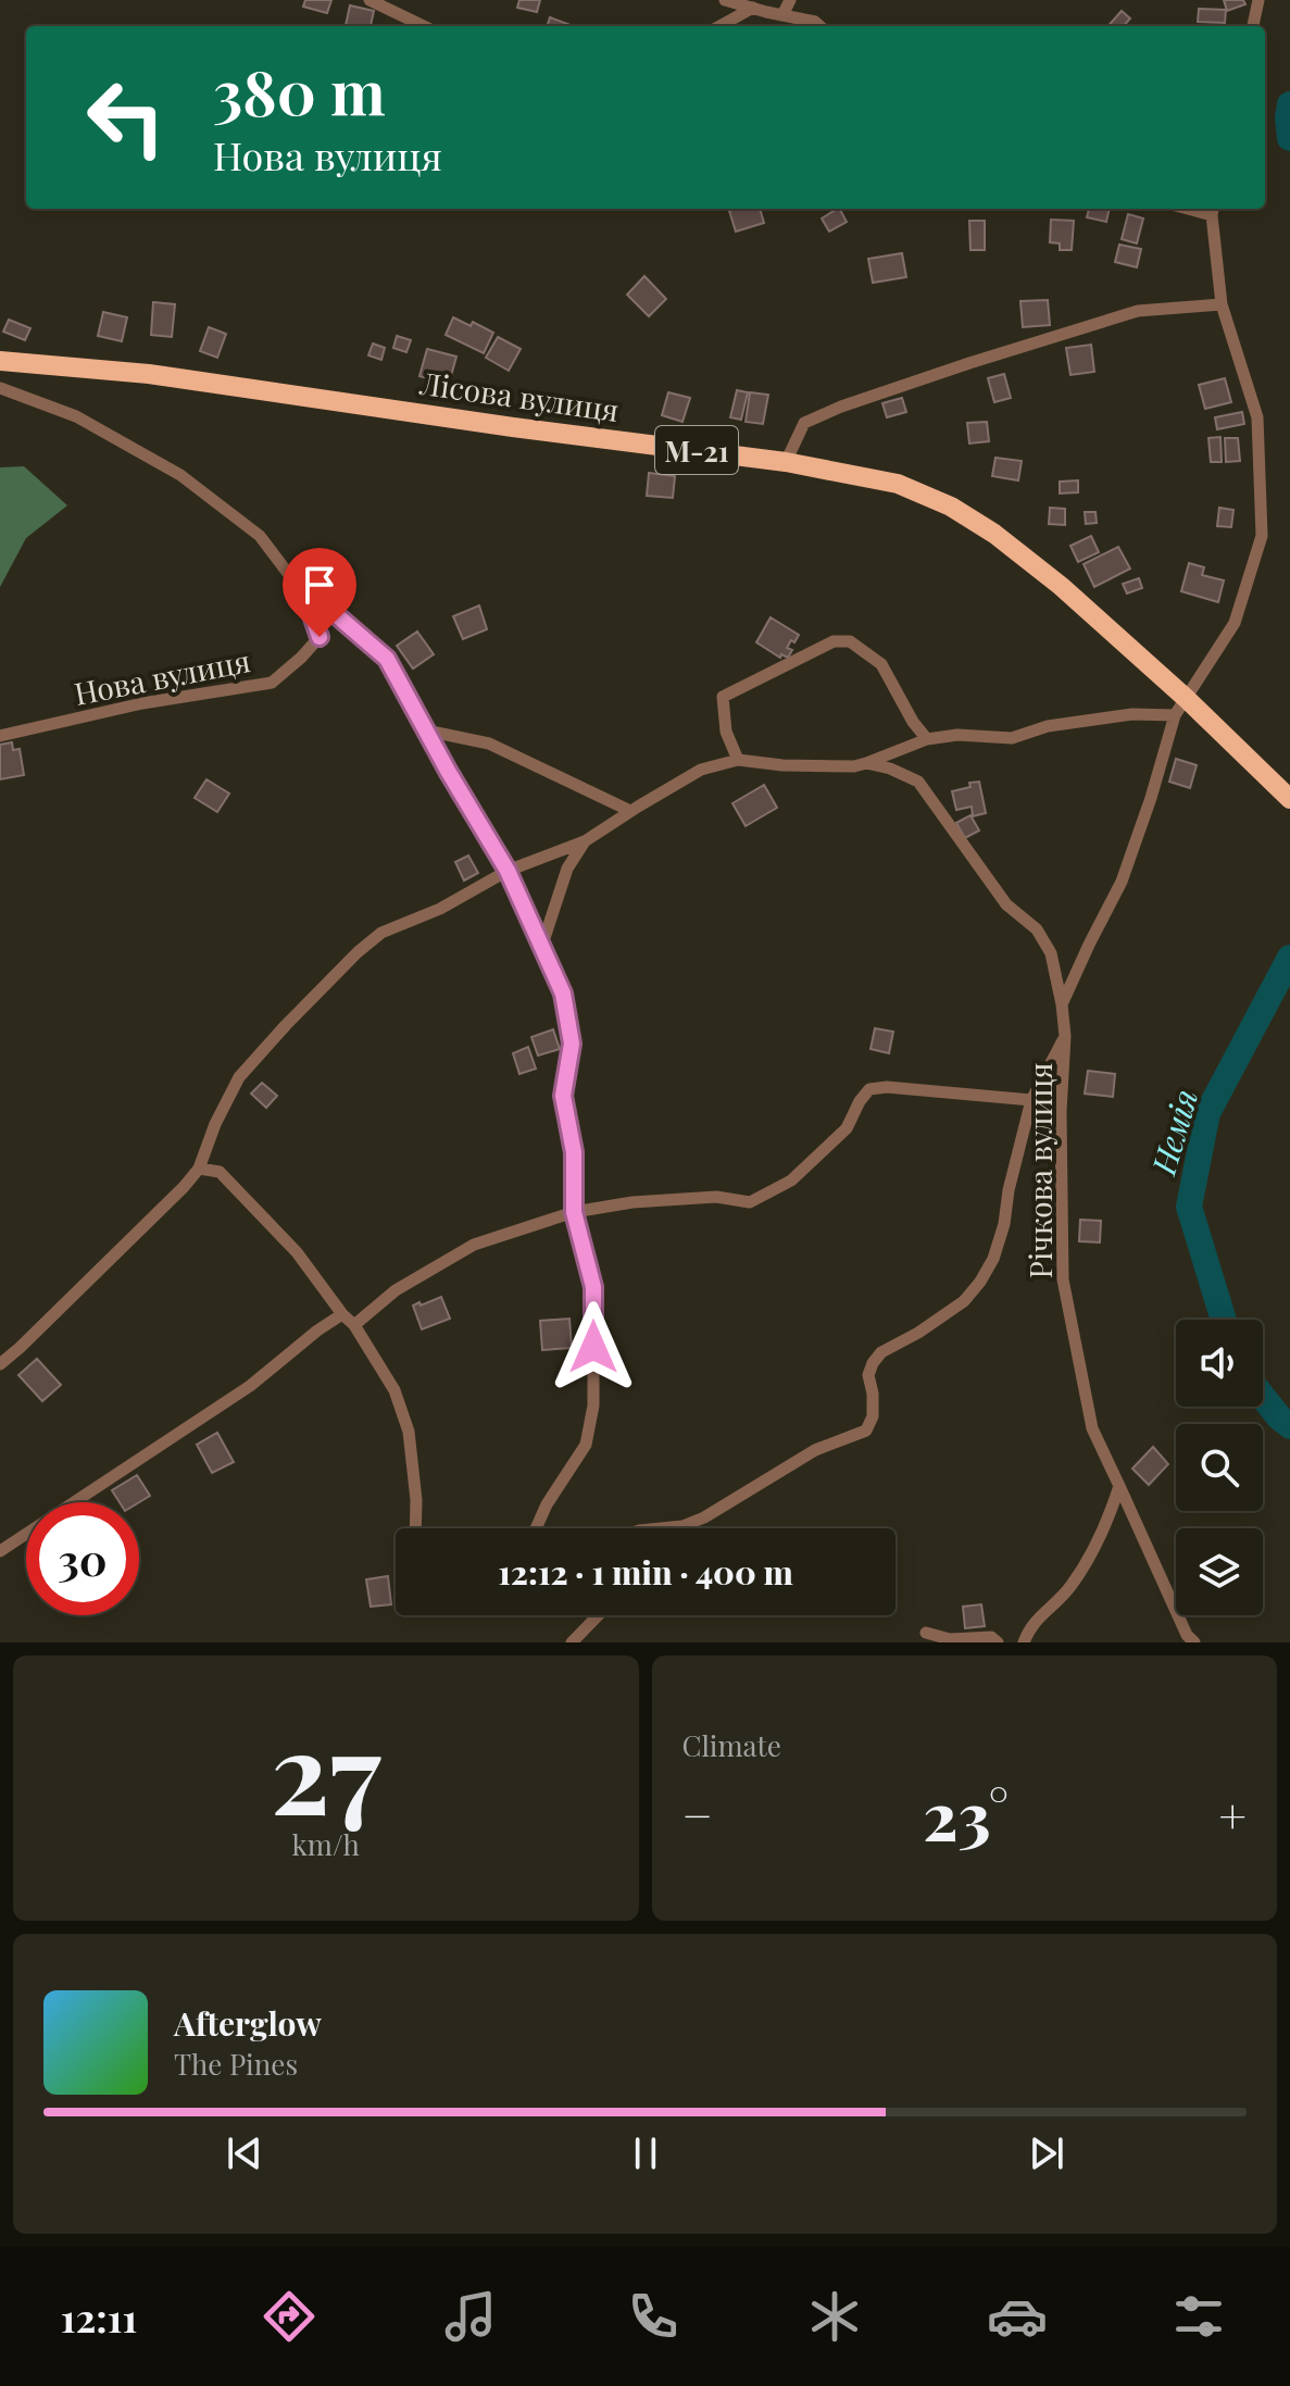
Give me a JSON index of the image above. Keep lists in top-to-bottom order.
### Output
{
  "streets": {
    "highway": ["Лісова вулиця", "М-21"],
    "street": ["Нова вулиця", "Річкова вулиця"]
  },
  "water": ["Немія"],
  "page": {
    "turn": ["380 m", "Нова вулиця"],
    "limit": "30",
    "trip": "12:12 · 1 min · 400 m",
    "tile": [
      ["27", "km/h"],
      "Climate"
    ],
    "heat": ["−", "23°", "+"],
    "song": ["Afterglow", "The Pines"],
    "tabs": "12:11"
  }
}
